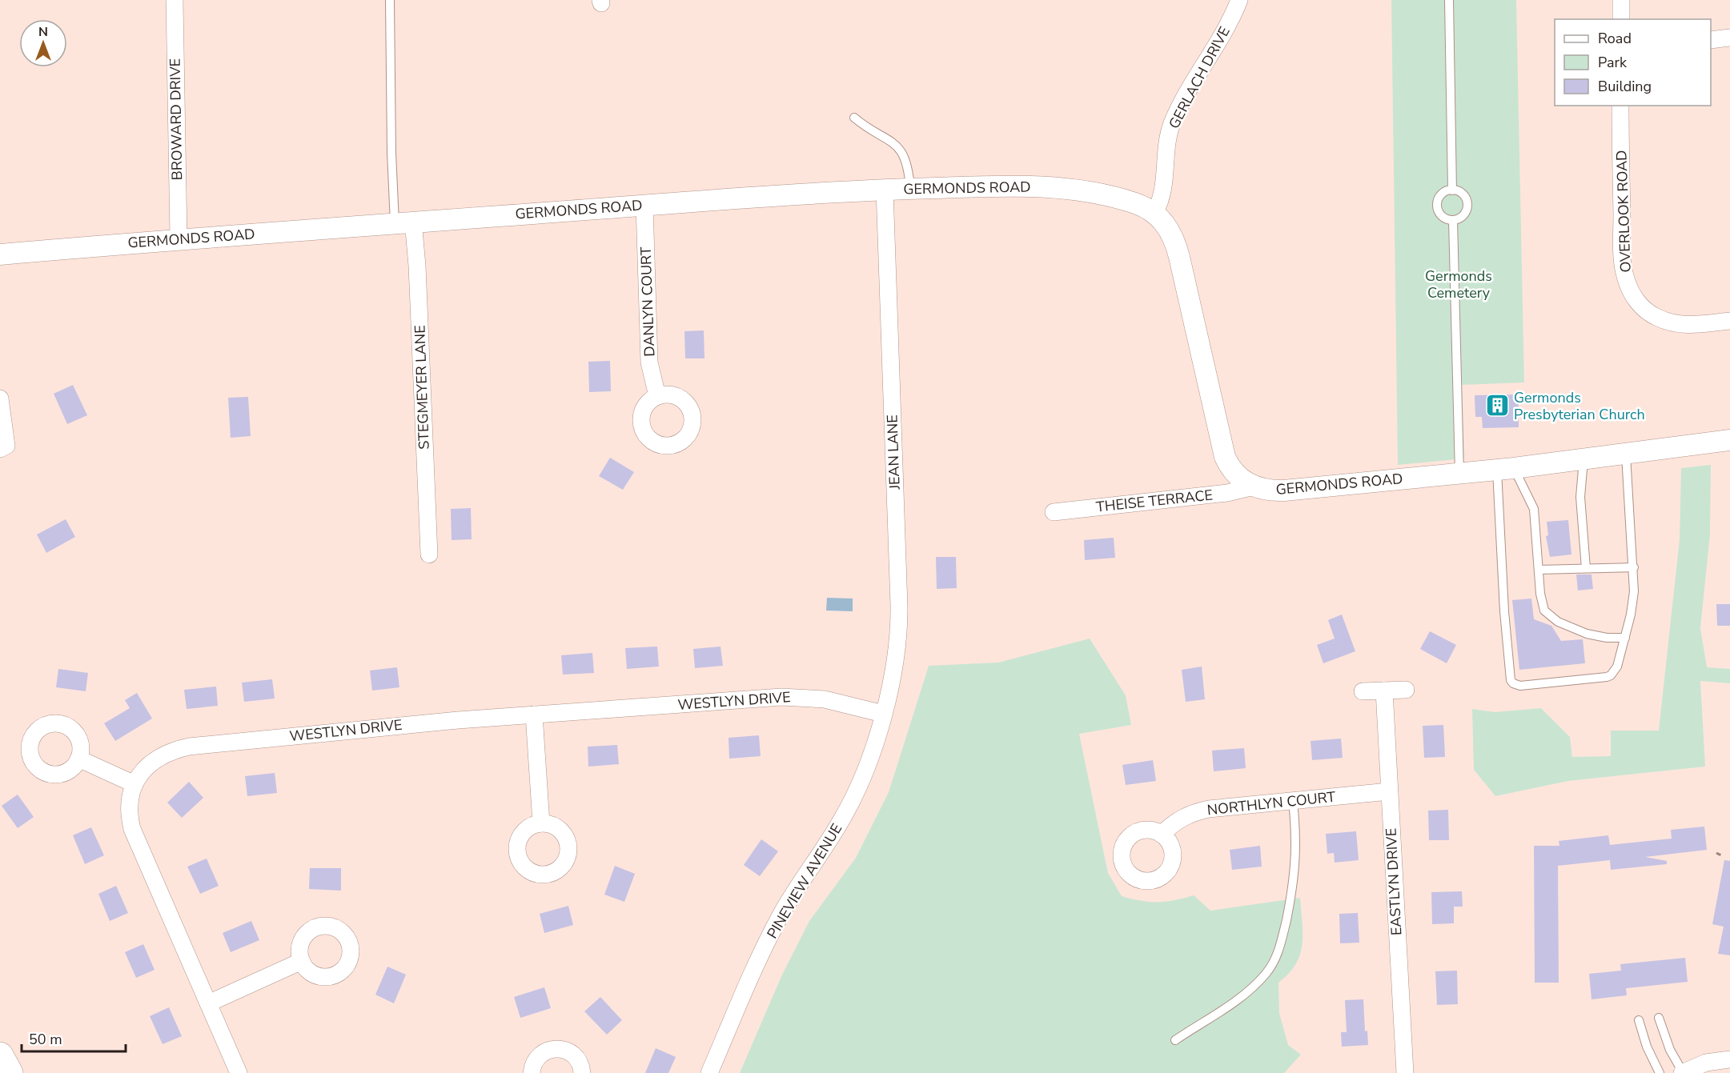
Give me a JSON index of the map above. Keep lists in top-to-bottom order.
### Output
{
  "streets": {
    "street": [
      "GERLACH DRIVE",
      "BROWARD DRIVE",
      "GERMONDS ROAD",
      "OVERLOOK ROAD",
      "DANLYN COURT",
      "STEGMEYER LANE",
      "JEAN LANE",
      "THEISE TERRACE",
      "WESTLYN DRIVE",
      "NORTHLYN COURT",
      "PINEVIEW AVENUE",
      "EASTLYN DRIVE"
    ]
  },
  "crossings": [
    ["GERLACH DRIVE", "GERMONDS ROAD"],
    ["BROWARD DRIVE", "GERMONDS ROAD"],
    ["GERMONDS ROAD", "DANLYN COURT"],
    ["GERMONDS ROAD", "STEGMEYER LANE"],
    ["GERMONDS ROAD", "JEAN LANE"],
    ["GERMONDS ROAD", "THEISE TERRACE"],
    ["JEAN LANE", "WESTLYN DRIVE"],
    ["JEAN LANE", "PINEVIEW AVENUE"],
    ["WESTLYN DRIVE", "PINEVIEW AVENUE"],
    ["NORTHLYN COURT", "EASTLYN DRIVE"]
  ],
  "parks": ["Germonds Cemetery"],
  "places": {
    "building": ["Germonds Presbyterian Church"]
  },
  "legend": ["Road", "Park", "Building"],
  "scale_bar": "50 m",
  "north": "top"
}
